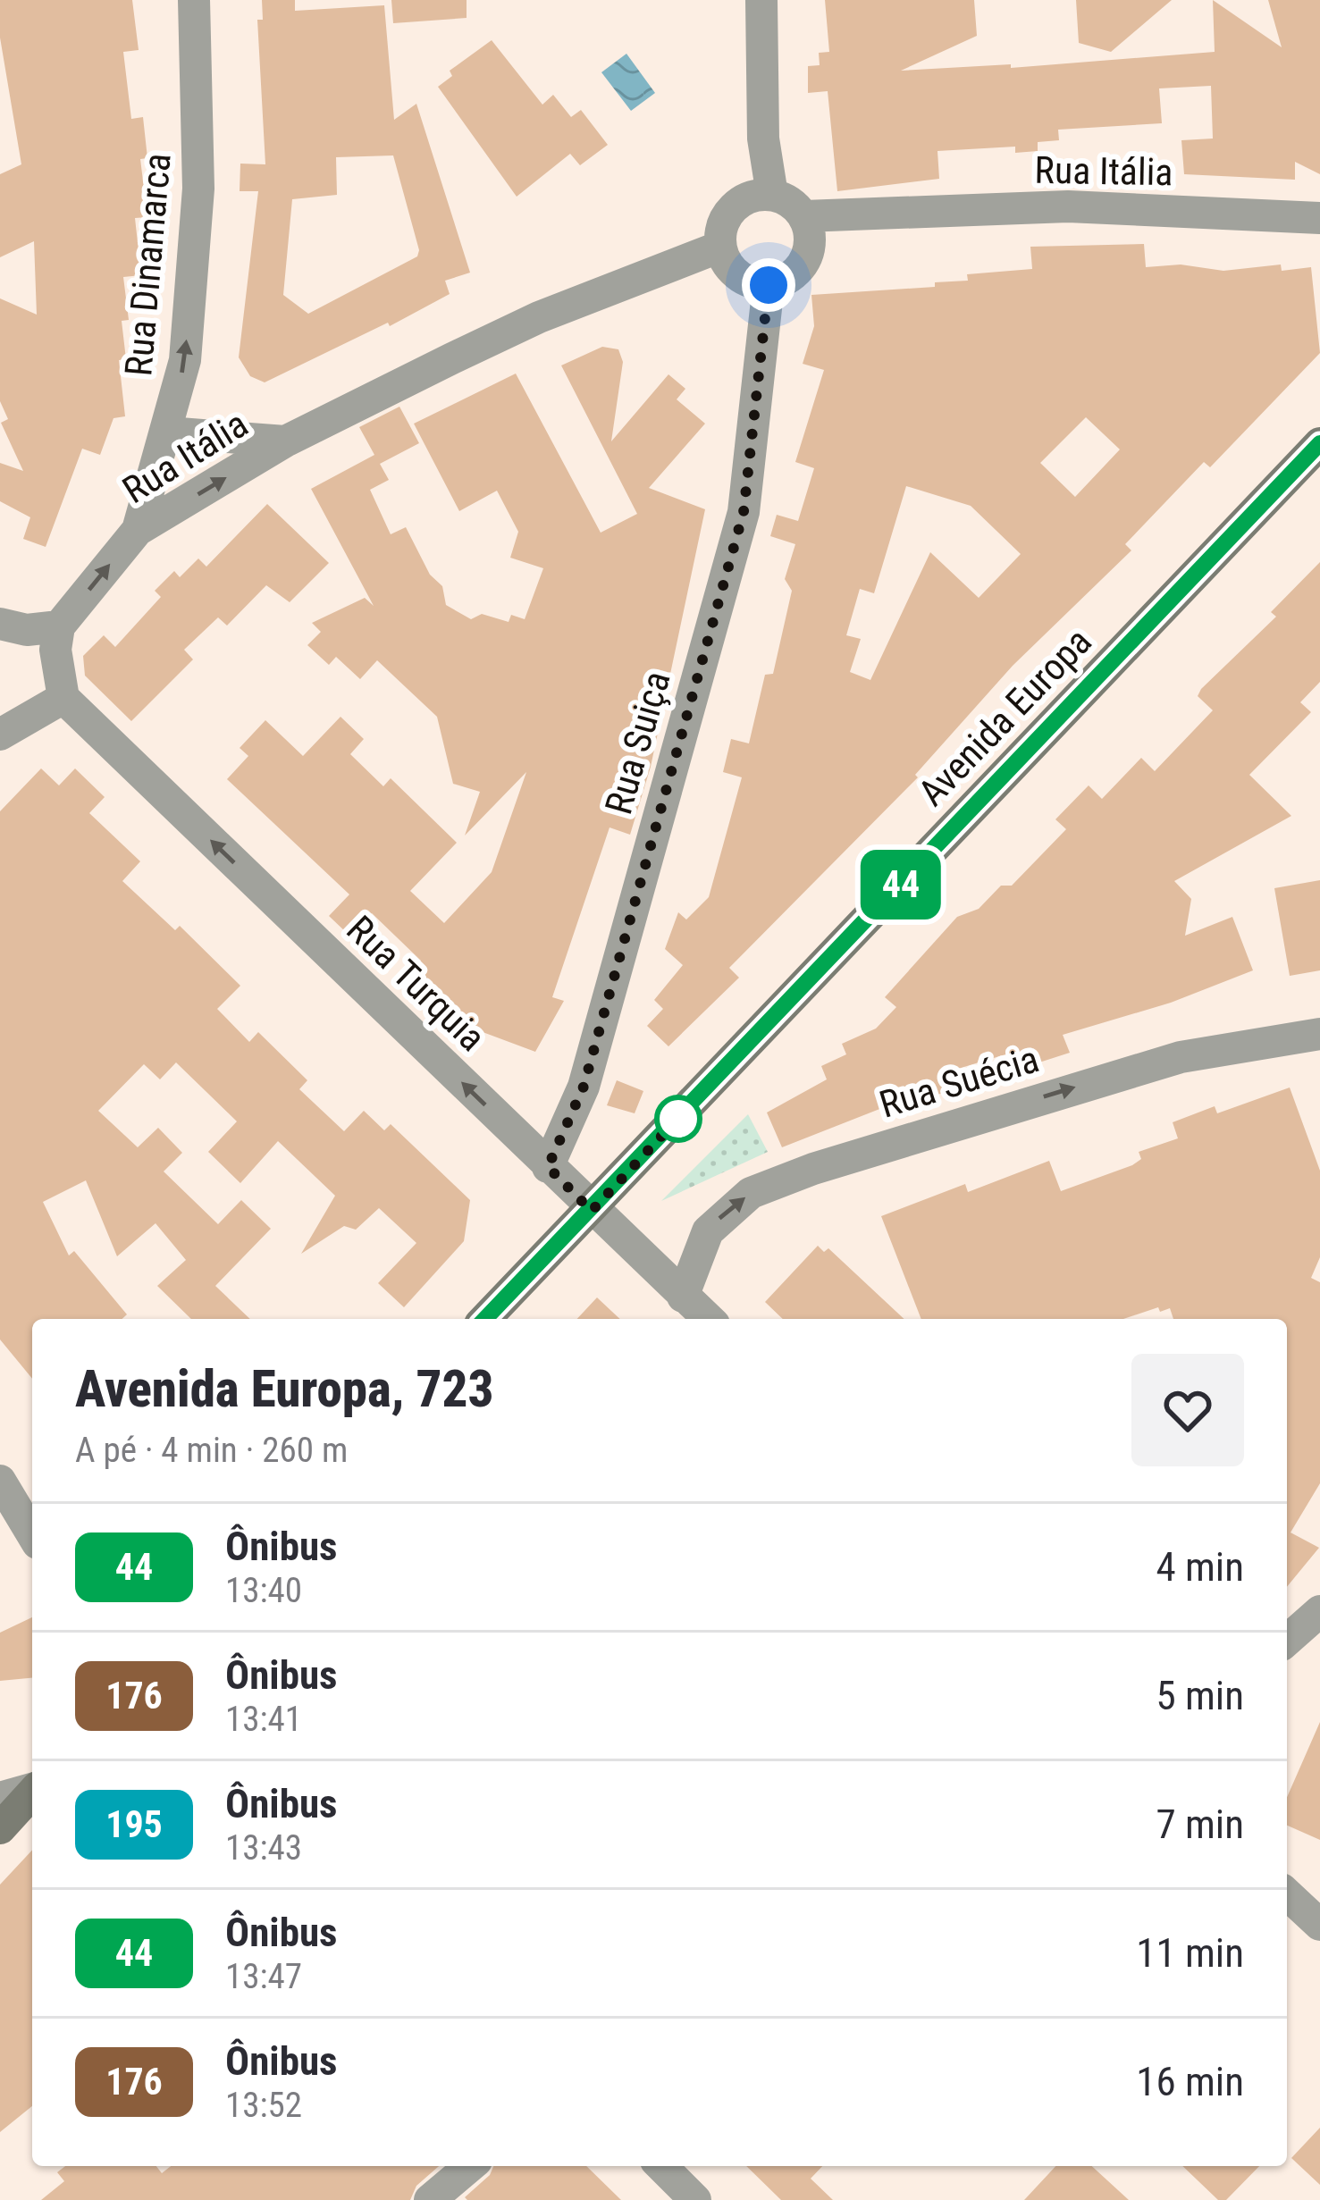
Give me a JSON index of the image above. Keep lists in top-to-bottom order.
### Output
{
  "streets": {
    "main road": ["Avenida Europa"],
    "street": [
      "Rua Itália",
      "Rua Dinamarca",
      "Rua Suiça",
      "Rua Turquia",
      "Rua Suécia"
    ]
  },
  "crossings": [
    ["Rua Itália", "Rua Dinamarca"],
    ["Rua Itália", "Rua Suiça"],
    ["Avenida Europa", "Rua Turquia"],
    ["Rua Suiça", "Rua Turquia"],
    ["Rua Turquia", "Rua Suécia"]
  ],
  "one_way": ["Rua Dinamarca", "Rua Turquia", "Rua Suécia"],
  "lines": ["bus line 44"],
  "page": {
    "on_map": "44",
    "heading": ["Avenida Europa, 723", "A pé · 4 min · 260 m"],
    "list": [
      {
        "mark": "44",
        "name": "Ônibus",
        "note": "13:40",
        "value": "4 min"
      },
      {
        "mark": "176",
        "name": "Ônibus",
        "note": "13:41",
        "value": "5 min"
      },
      {
        "mark": "195",
        "name": "Ônibus",
        "note": "13:43",
        "value": "7 min"
      },
      {
        "mark": "44",
        "name": "Ônibus",
        "note": "13:47",
        "value": "11 min"
      },
      {
        "mark": "176",
        "name": "Ônibus",
        "note": "13:52",
        "value": "16 min"
      }
    ]
  }
}
